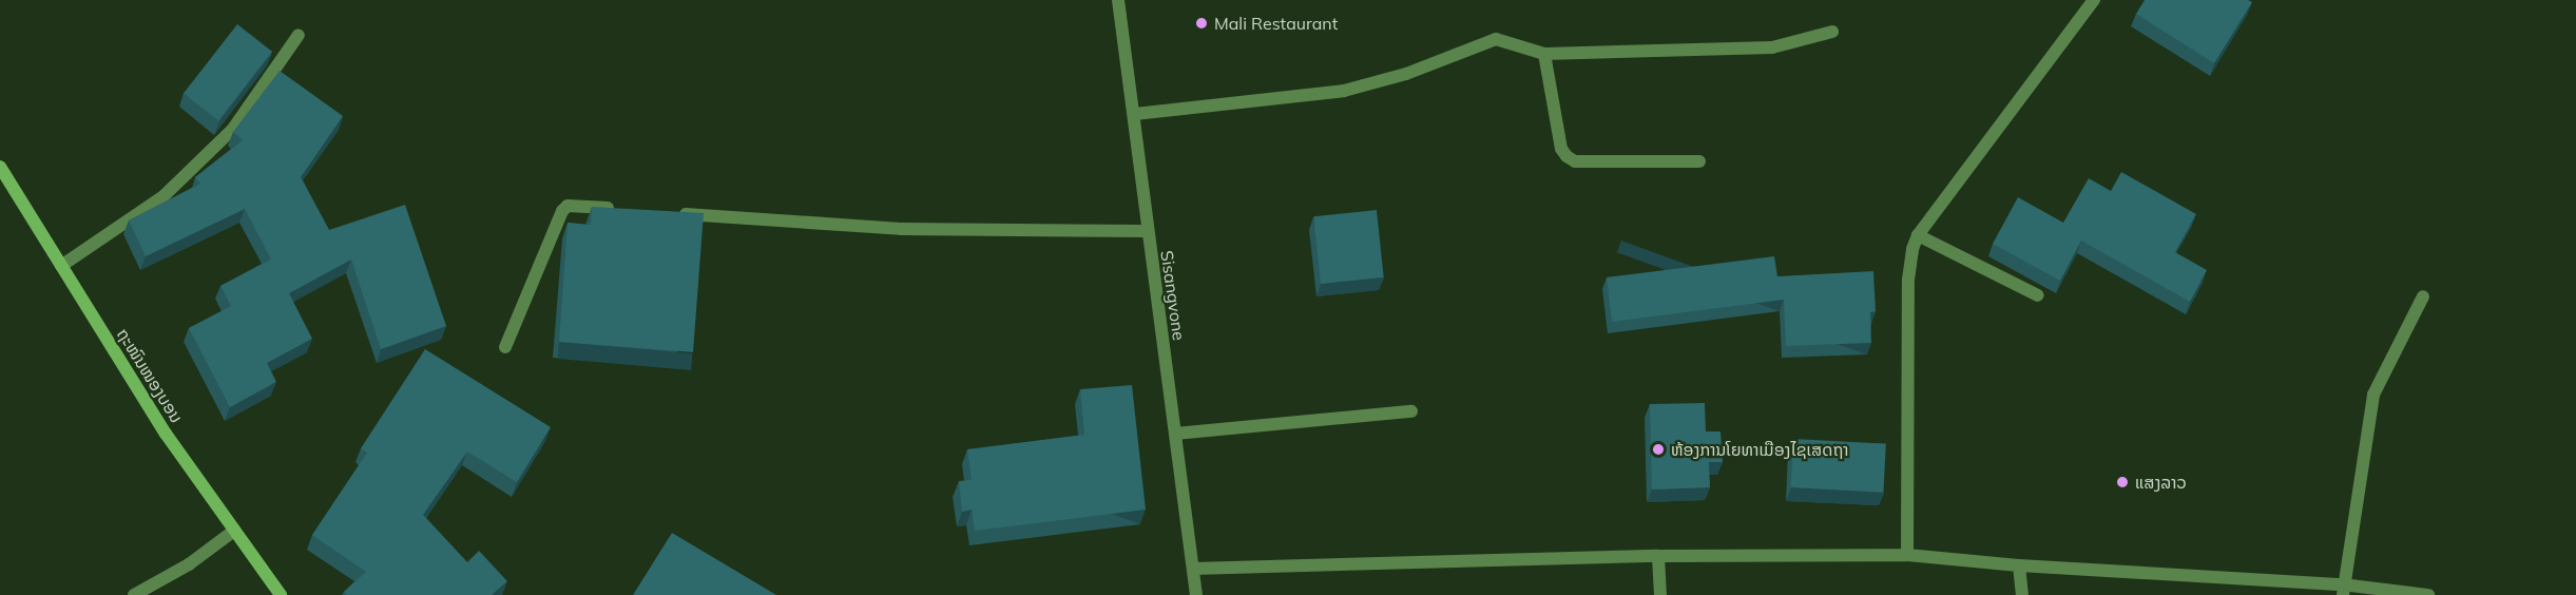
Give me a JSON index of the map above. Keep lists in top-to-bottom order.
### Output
{
  "streets": {
    "street": ["Sisangvone", "ຖະໜົນໜອງບອນ"]
  },
  "places": ["Mali Restaurant", "ຫ້ອງການໂຍທາເມືອງໄຊເສດຖາ", "ແສງລາວ"]
}
